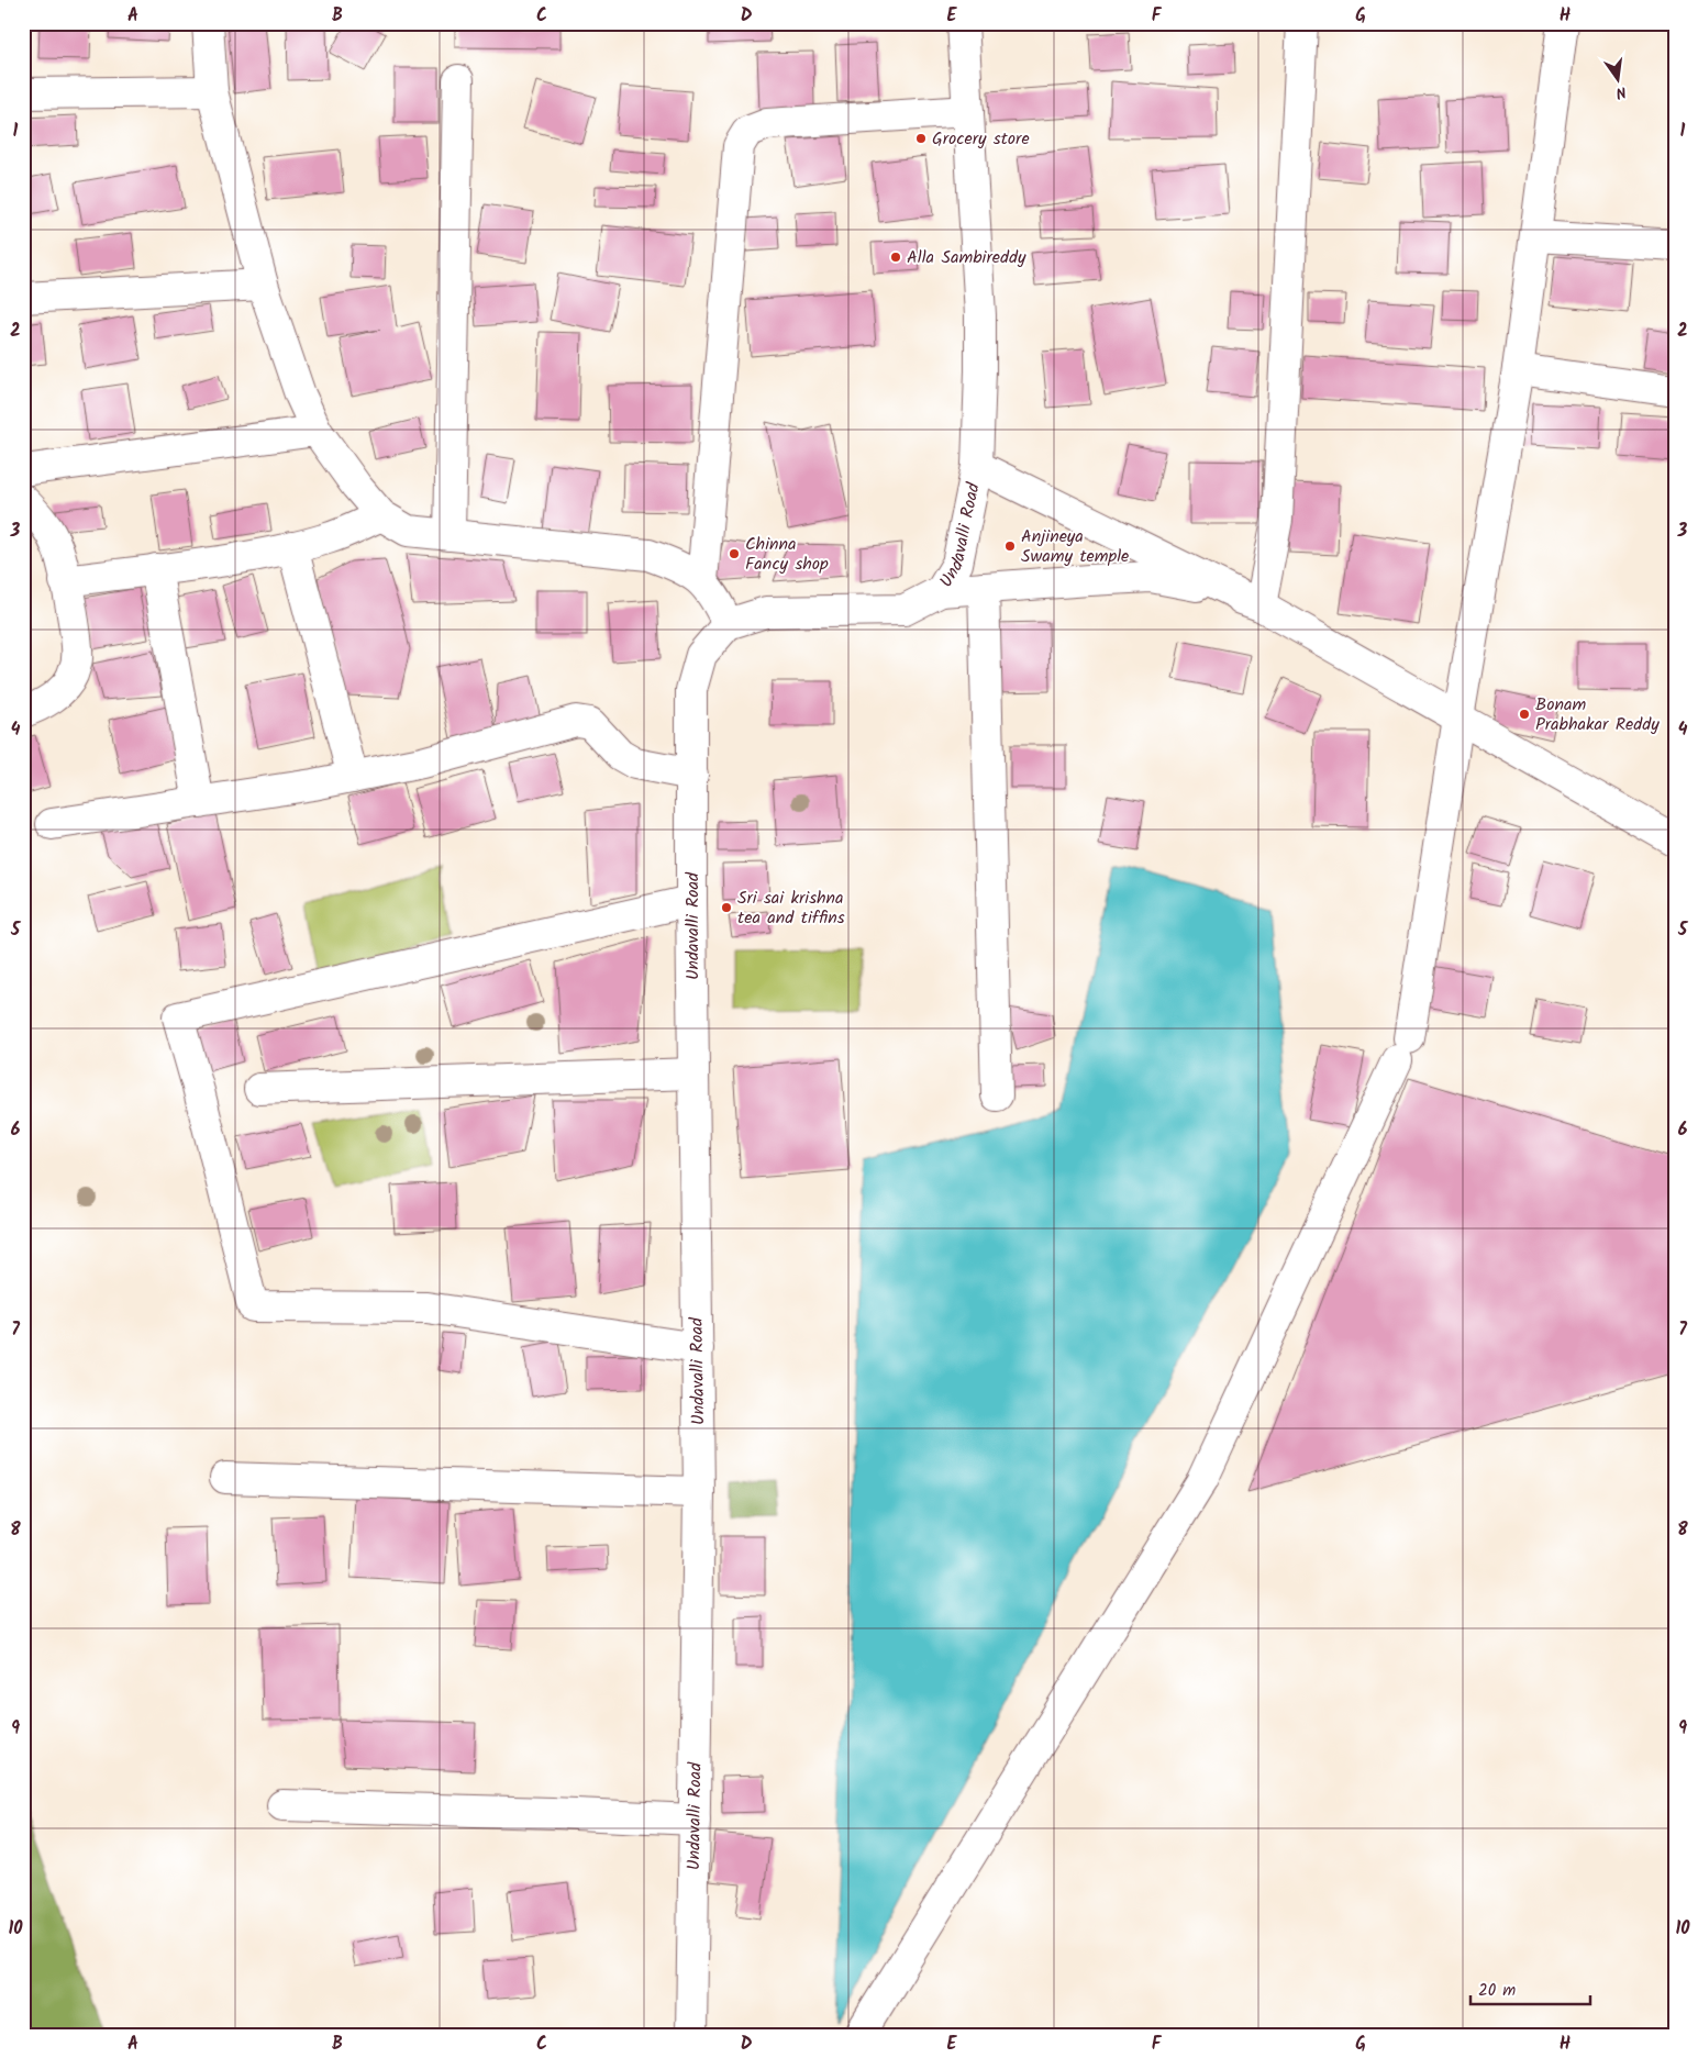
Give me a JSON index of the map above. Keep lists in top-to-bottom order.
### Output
{
  "streets": {
    "street": ["Undavalli Road"]
  },
  "places": [
    "Grocery store",
    "Alla Sambireddy",
    "Anjineya Swamy temple",
    "Chinna Fancy shop",
    "Bonam Prabhakar Reddy",
    "Sri sai krishna tea and tiffins"
  ],
  "scale_bar": "20 m",
  "north": "bottom",
  "grid": {
    "columns": [
      "A",
      "B",
      "C",
      "D",
      "E",
      "F",
      "G",
      "H"
    ],
    "rows": [
      "1",
      "2",
      "3",
      "4",
      "5",
      "6",
      "7",
      "8",
      "9",
      "10"
    ]
  }
}
